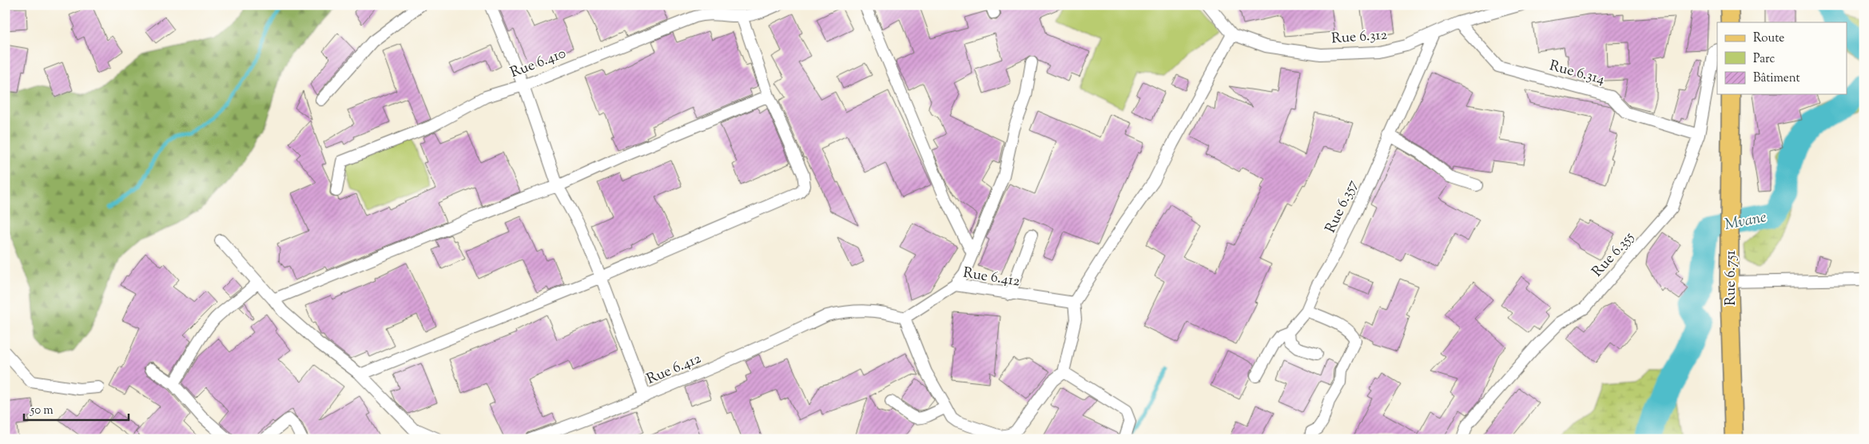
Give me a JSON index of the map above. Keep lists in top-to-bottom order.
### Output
{
  "streets": {
    "main road": ["Rue 6.751"],
    "street": [
      "Rue 6.312",
      "Rue 6.410",
      "Rue 6.314",
      "Rue 6.357",
      "Rue 6.355",
      "Rue 6.412"
    ]
  },
  "crossings": [
    ["Rue 6.312", "Rue 6.314"],
    ["Rue 6.312", "Rue 6.357"],
    ["Rue 6.314", "Rue 6.355"]
  ],
  "water": ["Mvane"],
  "legend": ["Route", "Parc", "Bâtiment"],
  "scale_bar": "50 m"
}
